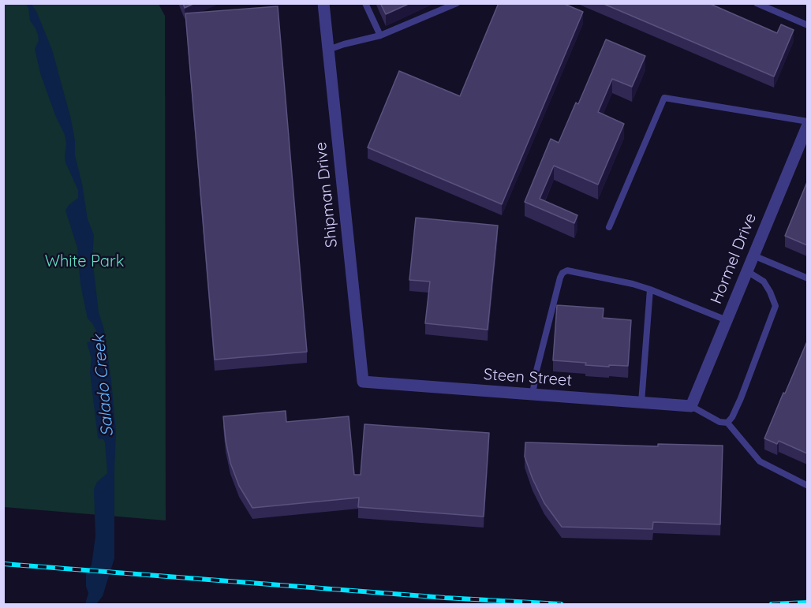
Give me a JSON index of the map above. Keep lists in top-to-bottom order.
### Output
{
  "streets": {
    "street": ["Shipman Drive", "Hormel Drive", "Steen Street"]
  },
  "crossings": [
    ["Shipman Drive", "Steen Street"],
    ["Hormel Drive", "Steen Street"]
  ],
  "water": ["Salado Creek"],
  "parks": ["White Park"]
}
